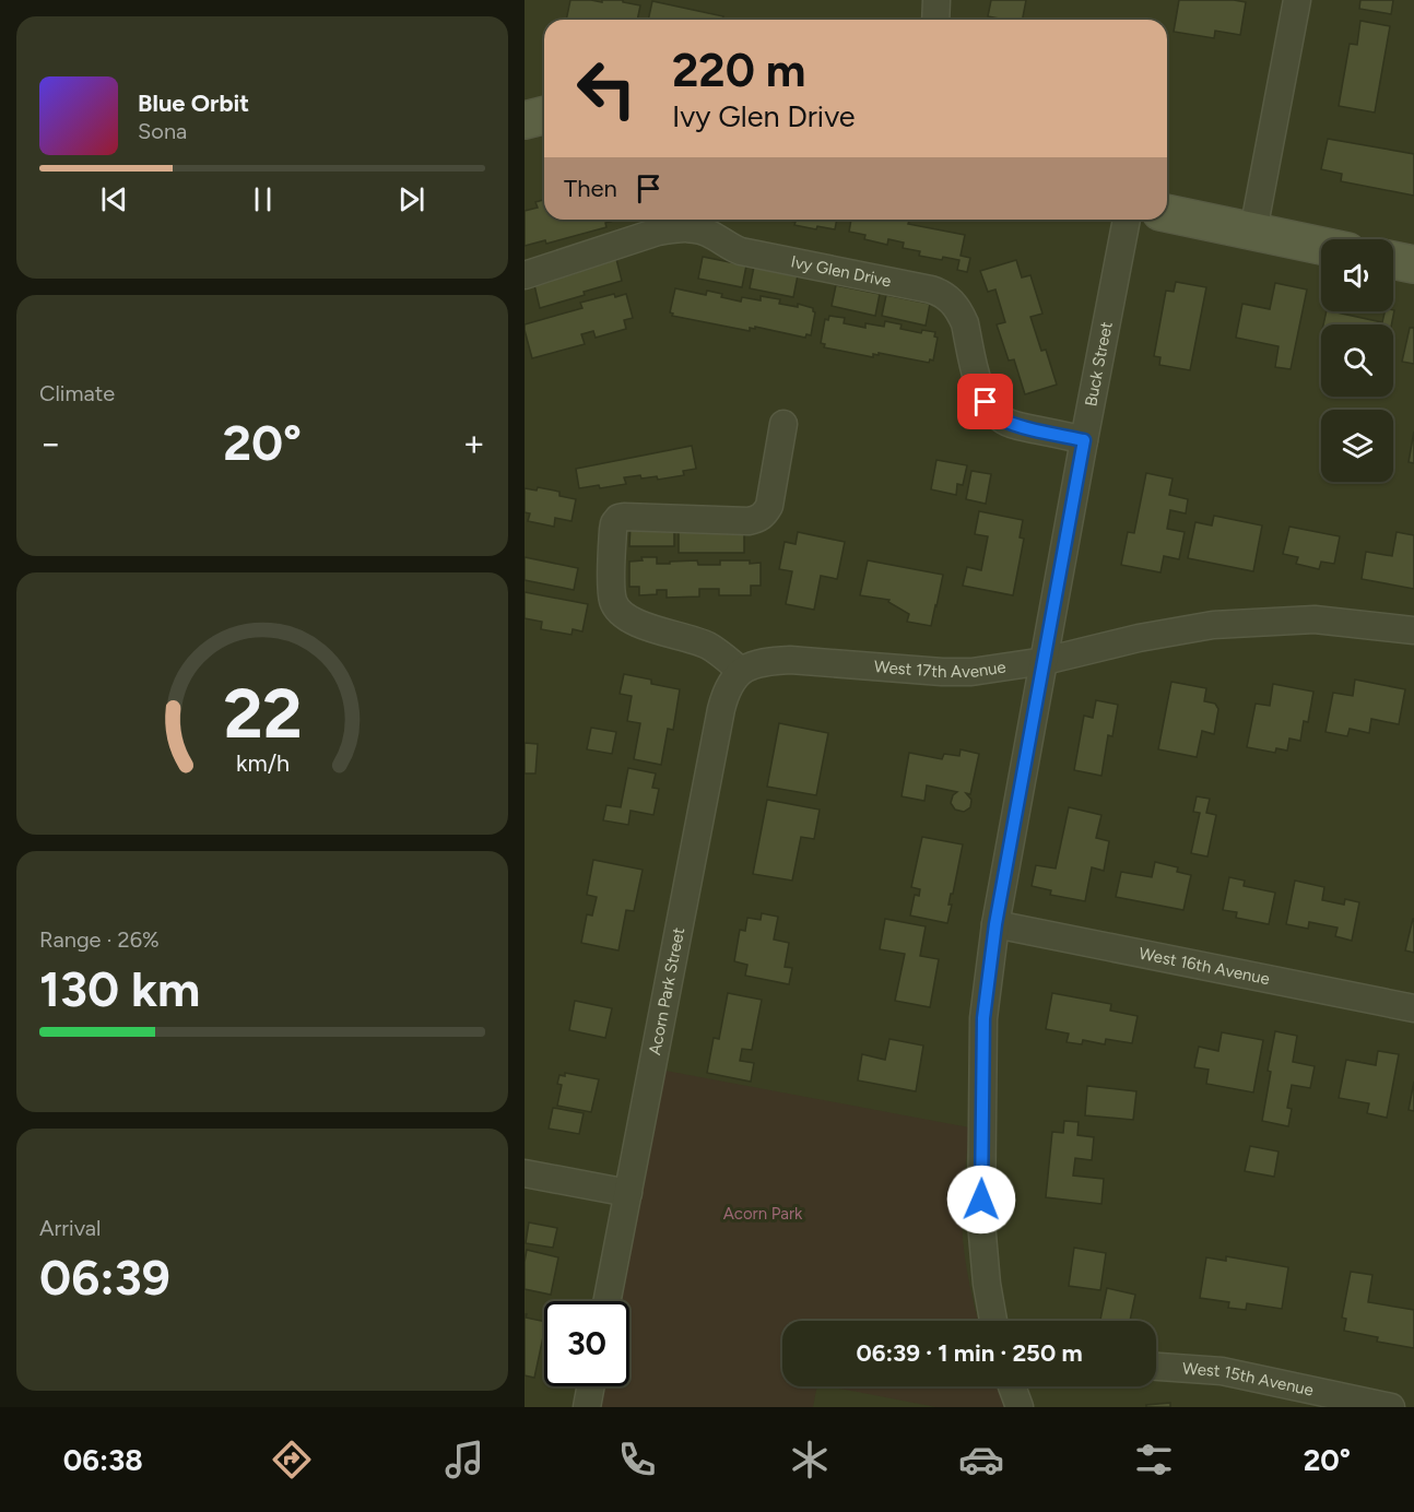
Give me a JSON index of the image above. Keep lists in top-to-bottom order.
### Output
{
  "streets": {
    "street": [
      "Ivy Glen Drive",
      "Buck Street",
      "West 17th Avenue",
      "West 16th Avenue",
      "Acorn Park Street",
      "West 15th Avenue"
    ]
  },
  "crossings": [
    ["Ivy Glen Drive", "Buck Street"],
    ["Buck Street", "West 17th Avenue"],
    ["Buck Street", "West 16th Avenue"],
    ["West 17th Avenue", "Acorn Park Street"]
  ],
  "parks": ["Acorn Park"],
  "page": {
    "turn": ["220 m", "Ivy Glen Drive"],
    "song": ["Blue Orbit", "Sona"],
    "then": "Then",
    "tile": [
      "Climate",
      ["Range · 26%", "130 km"],
      ["Arrival", "06:39"]
    ],
    "heat": ["−", "20°", "+"],
    "limit": "30",
    "trip": "06:39 · 1 min · 250 m",
    "tabs": ["06:38", "20°"],
    "gauge": ["22", "km/h"]
  }
}
